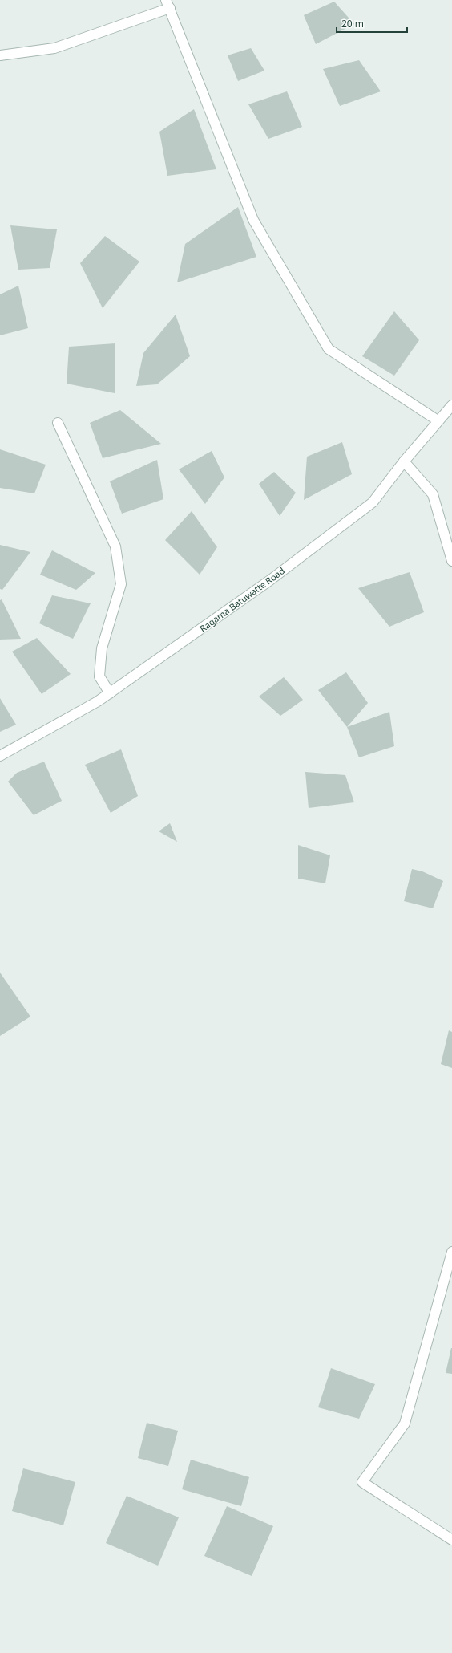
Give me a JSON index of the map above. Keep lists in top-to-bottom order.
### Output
{
  "streets": {
    "street": ["Ragama Batuwatte Road"]
  },
  "scale_bar": "20 m"
}
